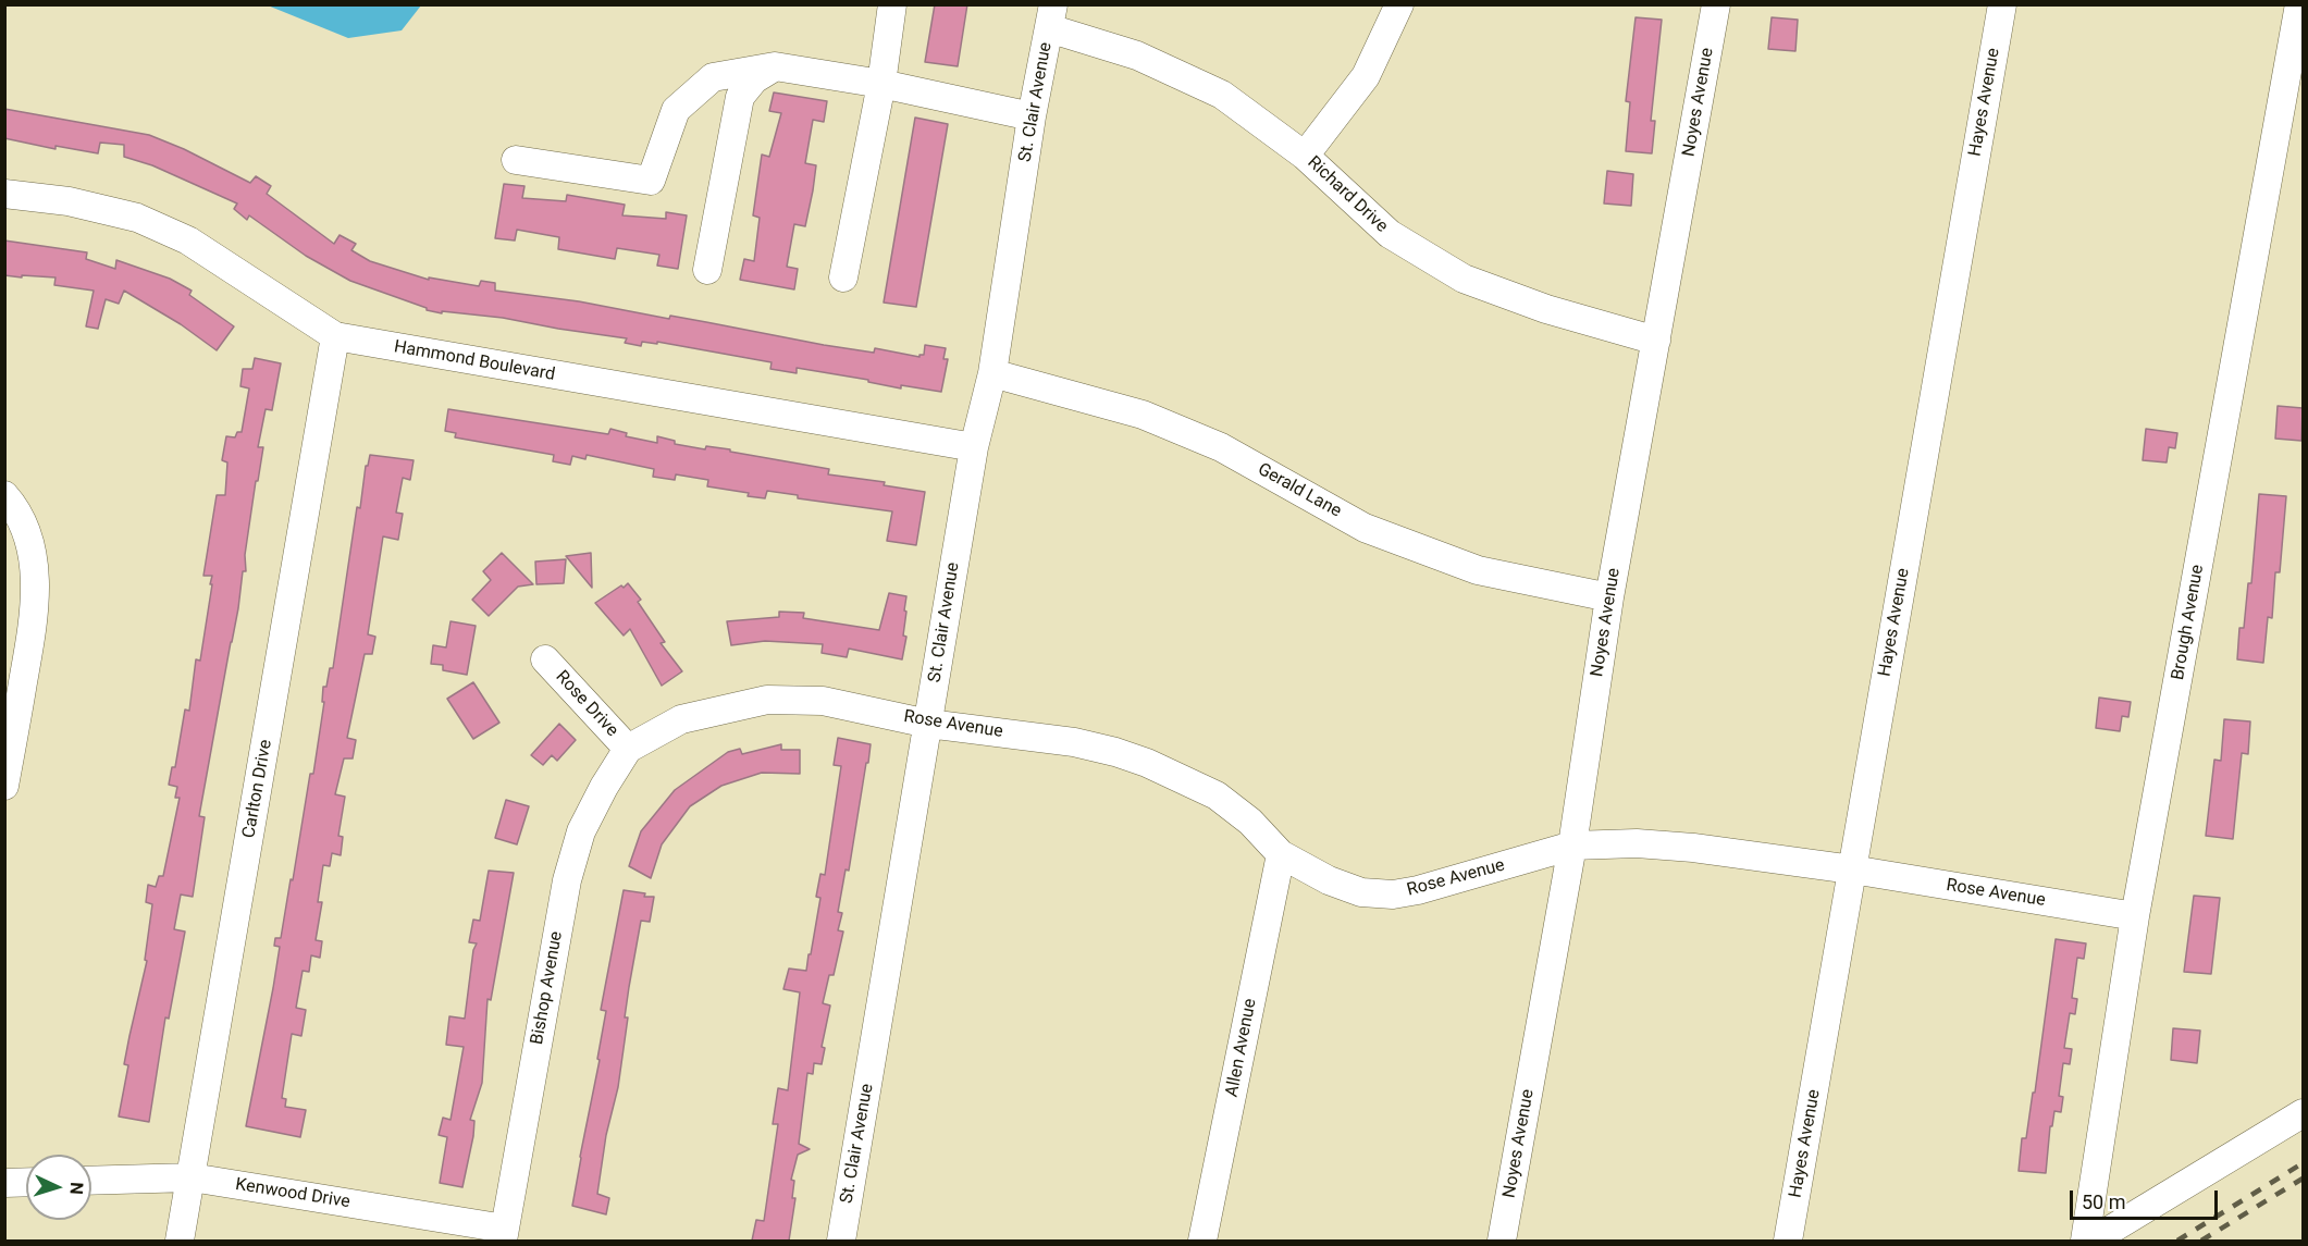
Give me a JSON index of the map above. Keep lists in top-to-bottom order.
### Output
{
  "streets": {
    "street": [
      "St. Clair Avenue",
      "Noyes Avenue",
      "Hayes Avenue",
      "Richard Drive",
      "Hammond Boulevard",
      "Gerald Lane",
      "Brough Avenue",
      "Rose Drive",
      "Rose Avenue",
      "Carlton Drive",
      "Bishop Avenue",
      "Allen Avenue",
      "Kenwood Drive"
    ]
  },
  "crossings": [
    ["St. Clair Avenue", "Richard Drive"],
    ["St. Clair Avenue", "Hammond Boulevard"],
    ["St. Clair Avenue", "Gerald Lane"],
    ["St. Clair Avenue", "Rose Avenue"],
    ["Noyes Avenue", "Richard Drive"],
    ["Noyes Avenue", "Gerald Lane"],
    ["Noyes Avenue", "Rose Avenue"],
    ["Hayes Avenue", "Rose Avenue"],
    ["Hammond Boulevard", "Carlton Drive"],
    ["Brough Avenue", "Rose Avenue"],
    ["Rose Drive", "Rose Avenue"],
    ["Rose Drive", "Bishop Avenue"],
    ["Rose Avenue", "Bishop Avenue"],
    ["Rose Avenue", "Allen Avenue"],
    ["Carlton Drive", "Kenwood Drive"],
    ["Bishop Avenue", "Kenwood Drive"]
  ],
  "scale_bar": "50 m",
  "north": "right"
}
